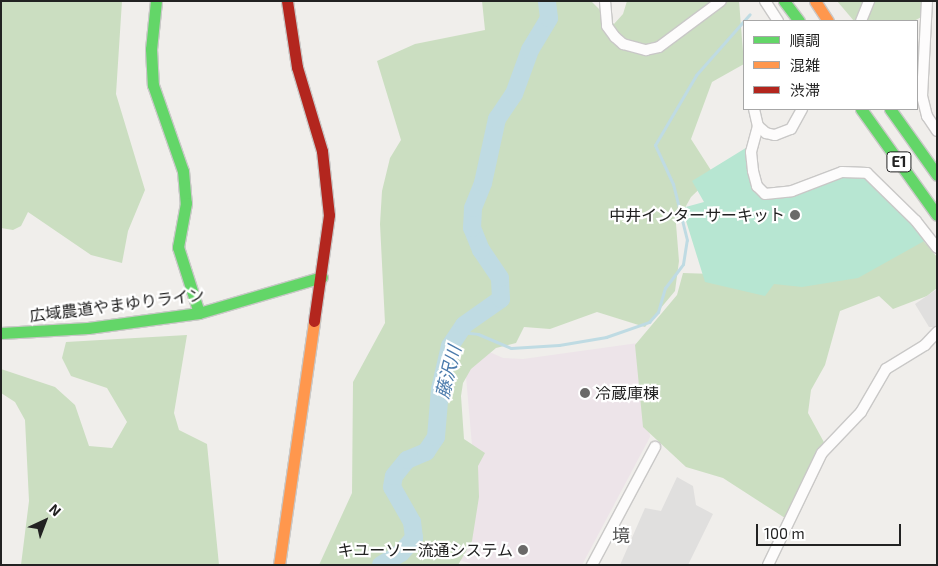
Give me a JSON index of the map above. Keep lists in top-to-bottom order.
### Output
{
  "streets": {
    "main road": ["E1", "広域農道やまゆりライン"]
  },
  "districts": ["境"],
  "water": ["藤沢川"],
  "places": ["中井インターサーキット", "冷蔵庫棟", "キユーソー流通システム"],
  "legend": ["順調", "混雑", "渋滞"],
  "scale_bar": "100 m",
  "north": "top right"
}
